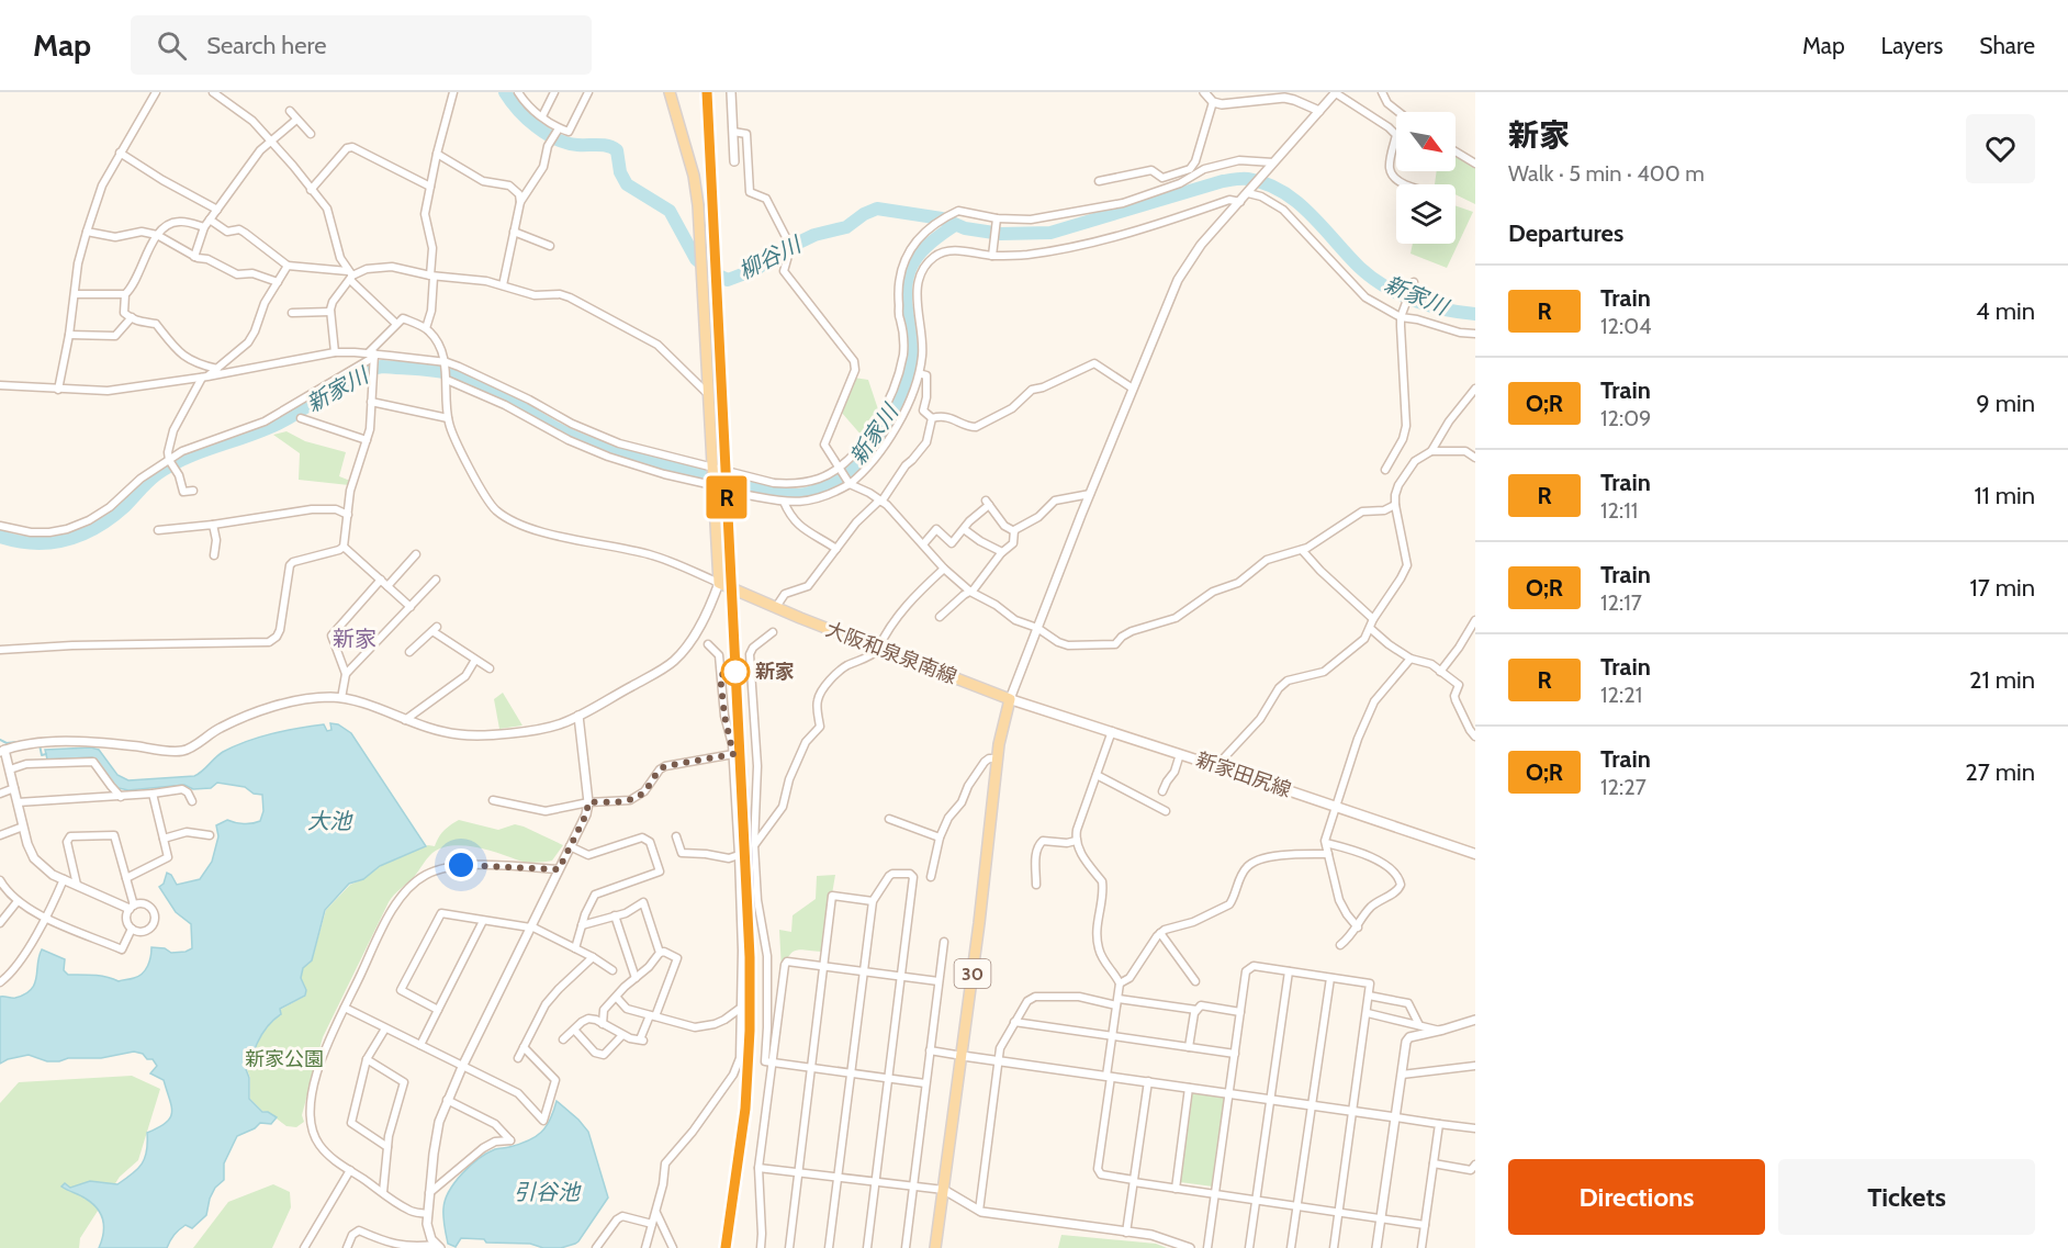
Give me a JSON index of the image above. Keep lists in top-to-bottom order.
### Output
{
  "streets": {
    "main road": ["大阪和泉泉南線", "新家田尻線", "30"]
  },
  "crossings": [
    ["大阪和泉泉南線", "新家田尻線"],
    ["大阪和泉泉南線", "30"],
    ["新家田尻線", "30"]
  ],
  "districts": ["新家"],
  "water": [
    "柳谷川",
    "新家川",
    "大池",
    "引谷池"
  ],
  "parks": ["新家公園"],
  "places": ["新家"],
  "north": "bottom right",
  "page": {
    "header": "Map",
    "search": "Search here",
    "nav": ["Map", "Layers", "Share"],
    "on_map": "R",
    "heading": [
      ["新家", "Walk · 5 min · 400 m"],
      "Departures"
    ],
    "list": [
      {
        "mark": "R",
        "name": "Train",
        "note": "12:04",
        "value": "4 min"
      },
      {
        "mark": "O;R",
        "name": "Train",
        "note": "12:09",
        "value": "9 min"
      },
      {
        "mark": "R",
        "name": "Train",
        "note": "12:11",
        "value": "11 min"
      },
      {
        "mark": "O;R",
        "name": "Train",
        "note": "12:17",
        "value": "17 min"
      },
      {
        "mark": "R",
        "name": "Train",
        "note": "12:21",
        "value": "21 min"
      },
      {
        "mark": "O;R",
        "name": "Train",
        "note": "12:27",
        "value": "27 min"
      }
    ],
    "buttons": ["Directions", "Tickets"]
  }
}
